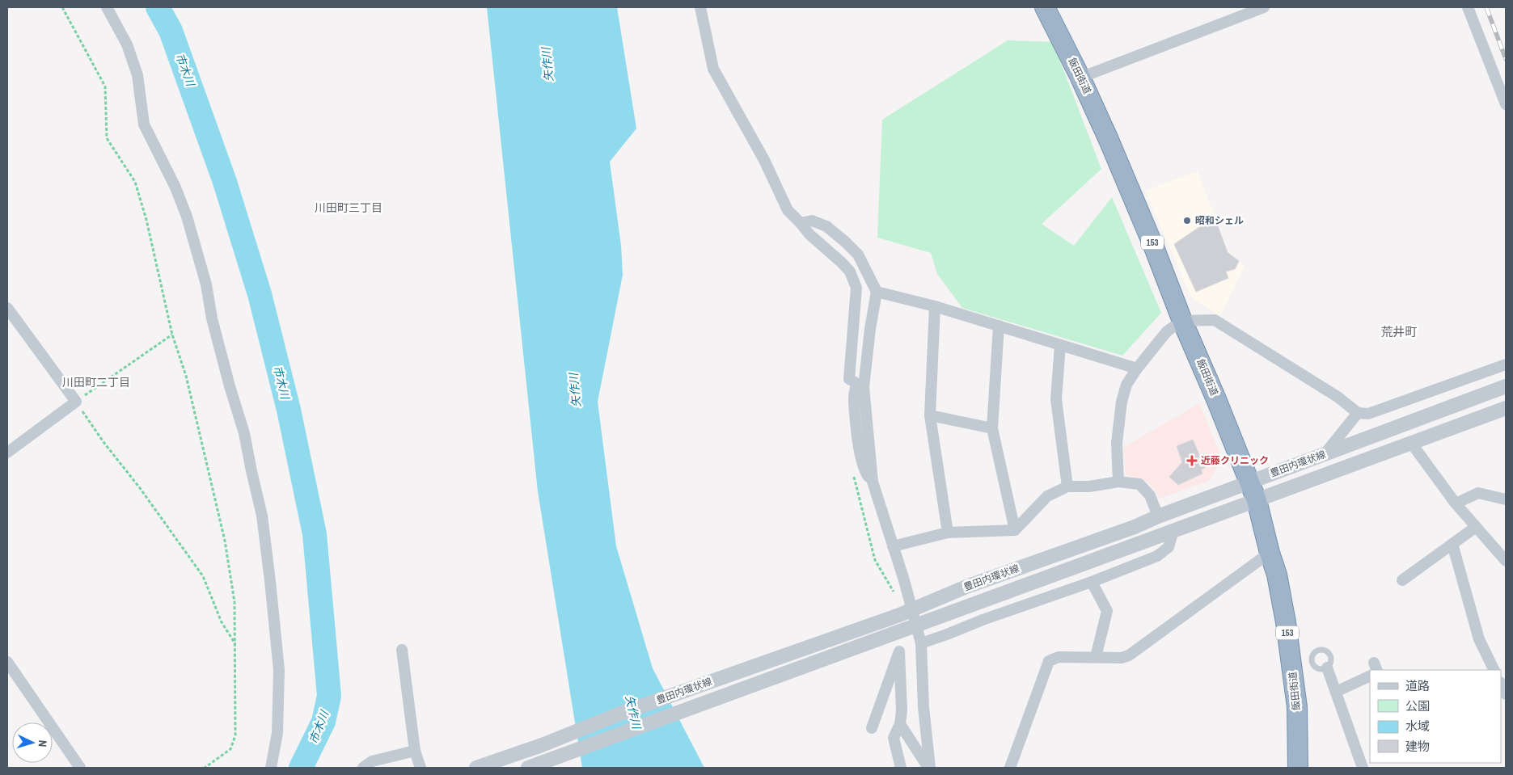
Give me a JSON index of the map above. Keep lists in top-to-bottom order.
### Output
{
  "streets": {
    "highway": ["飯田街道", "153"],
    "street": ["豊田内環状線"]
  },
  "crossings": [
    ["飯田街道", "豊田内環状線"]
  ],
  "districts": ["川田町三丁目", "荒井町", "川田町二丁目"],
  "water": ["矢作川", "市木川"],
  "places": {
    "other": ["昭和シェル"],
    "health": ["近藤クリニック"]
  },
  "legend": [
    "道路",
    "公園",
    "水域",
    "建物"
  ],
  "north": "right"
}
